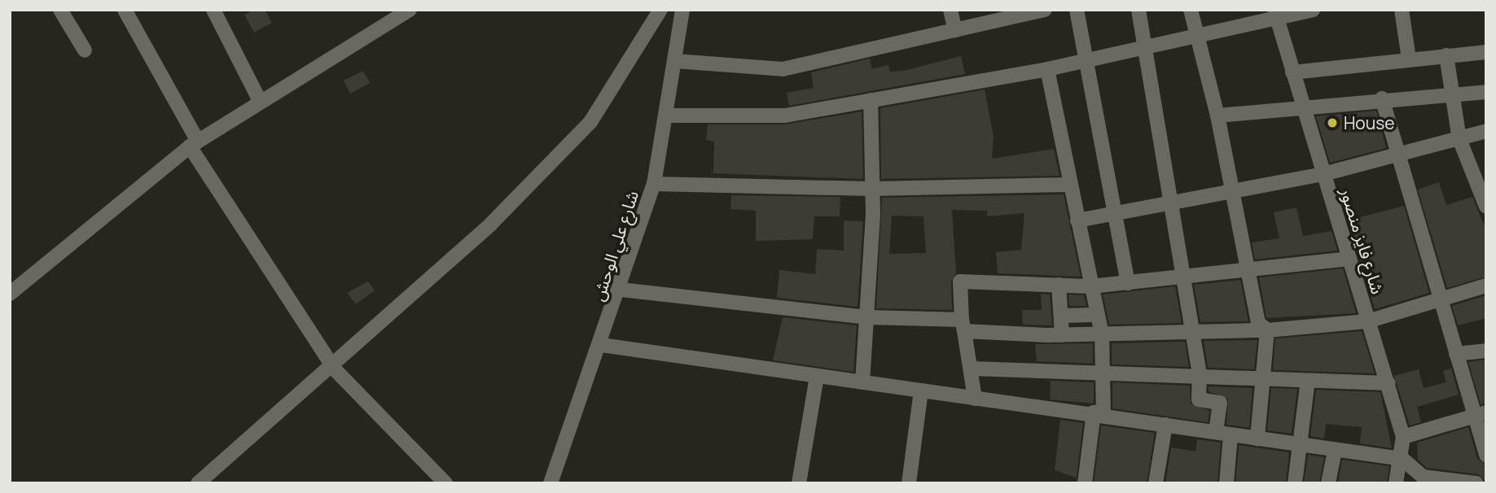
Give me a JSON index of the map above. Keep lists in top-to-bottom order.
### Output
{
  "streets": {
    "street": ["شارع فايز منصور", "شارع علي الوحش"]
  },
  "places": ["House"]
}
